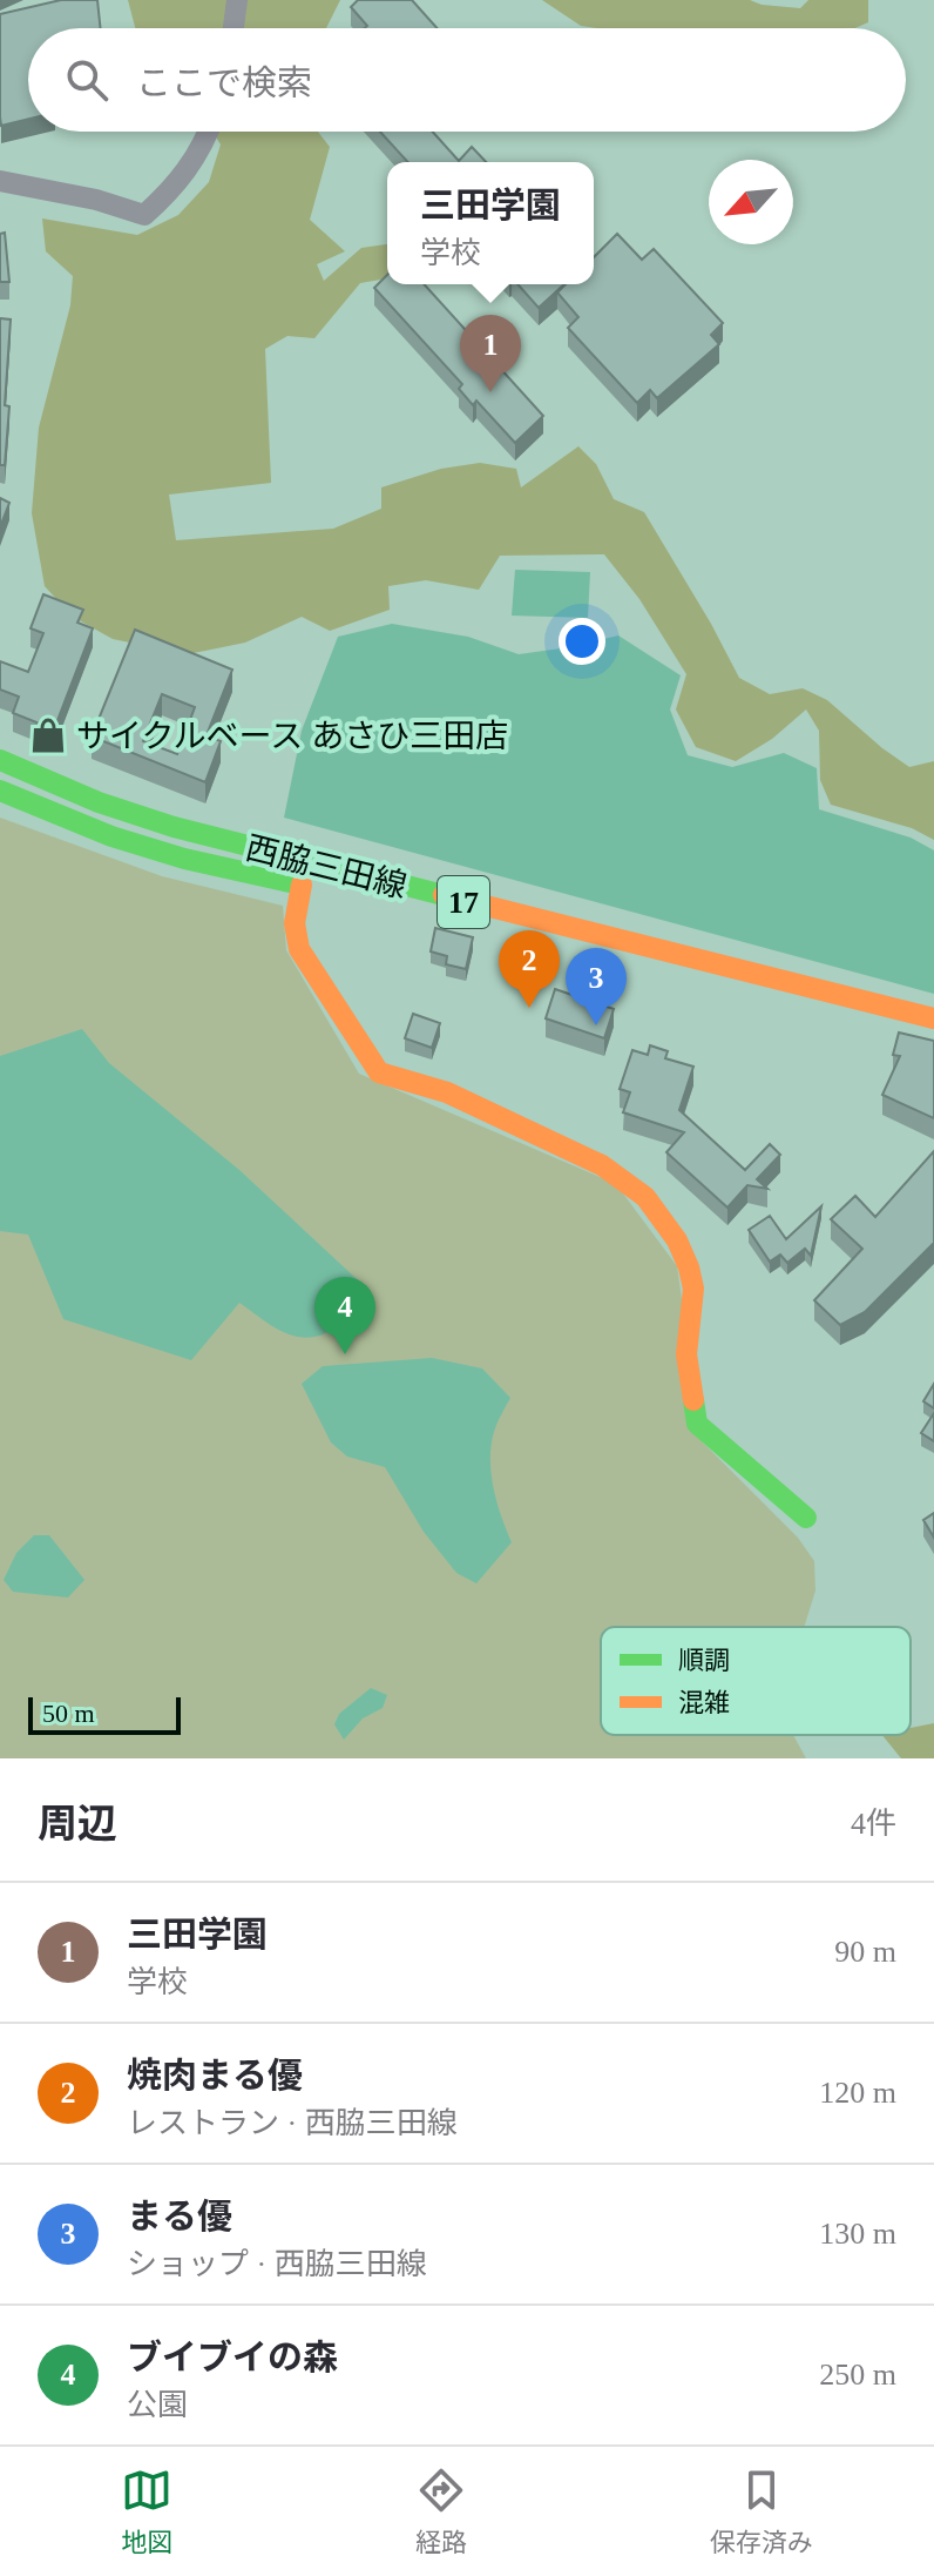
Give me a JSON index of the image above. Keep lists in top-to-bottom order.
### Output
{
  "streets": {
    "main road": ["西脇三田線", "17"]
  },
  "places": {
    "shop": ["サイクルベース あさひ三田店"]
  },
  "legend": ["順調", "混雑"],
  "scale_bar": "50 m",
  "north": "bottom left",
  "page": {
    "search": "ここで検索",
    "popup": ["三田学園", "学校"],
    "pins": [
      "1",
      "2",
      "3",
      "4"
    ],
    "scale": "50 m",
    "heading": ["周辺", "4件"],
    "list": [
      {
        "mark": "1",
        "name": "三田学園",
        "note": "学校",
        "value": "90 m"
      },
      {
        "mark": "2",
        "name": "焼肉まる優",
        "note": "レストラン · 西脇三田線",
        "value": "120 m"
      },
      {
        "mark": "3",
        "name": "まる優",
        "note": "ショップ · 西脇三田線",
        "value": "130 m"
      },
      {
        "mark": "4",
        "name": "ブイブイの森",
        "note": "公園",
        "value": "250 m"
      }
    ],
    "nav": ["地図", "経路", "保存済み"]
  }
}
